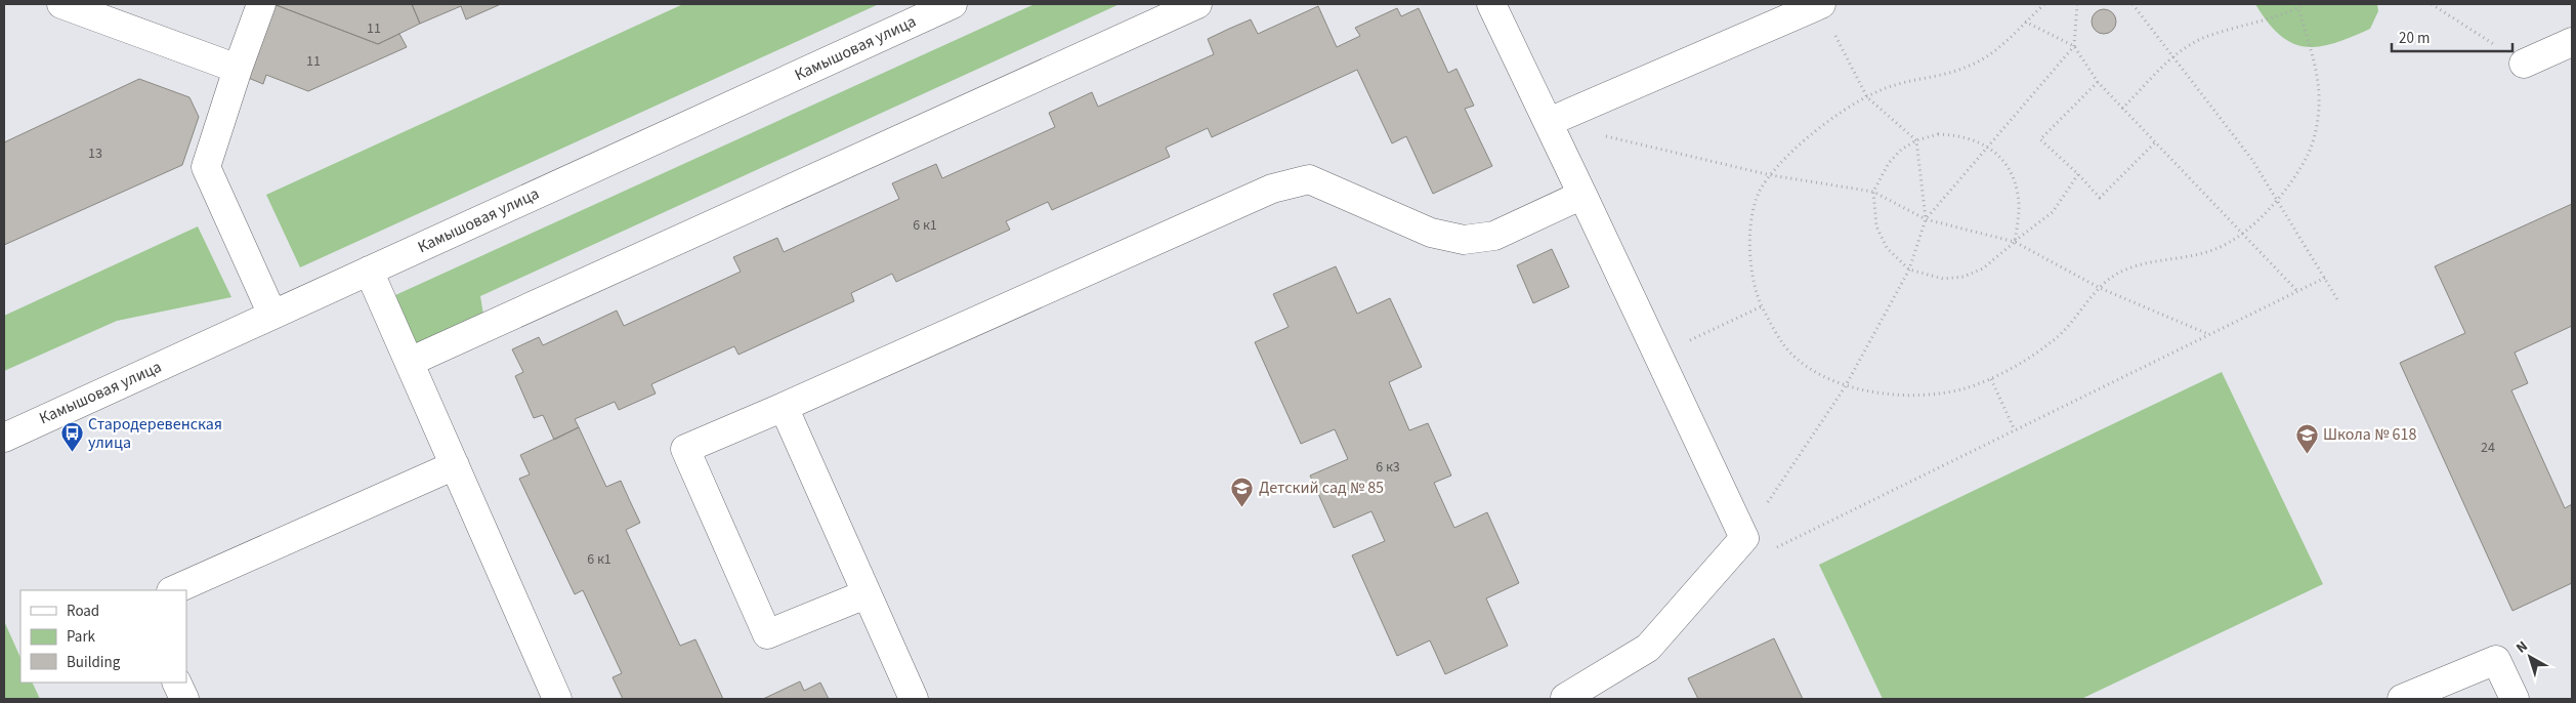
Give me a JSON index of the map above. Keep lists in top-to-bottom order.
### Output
{
  "streets": {
    "street": ["Камышовая улица"]
  },
  "places": {
    "bus stop": ["Стародеревенская улица"],
    "school or university": ["Школа № 618", "Детский сад № 85"]
  },
  "house_numbers": [
    "11",
    "11",
    "13",
    "6 к1",
    "24",
    "6 к3",
    "6 к1"
  ],
  "legend": ["Road", "Park", "Building"],
  "scale_bar": "20 m",
  "north": "top left"
}
